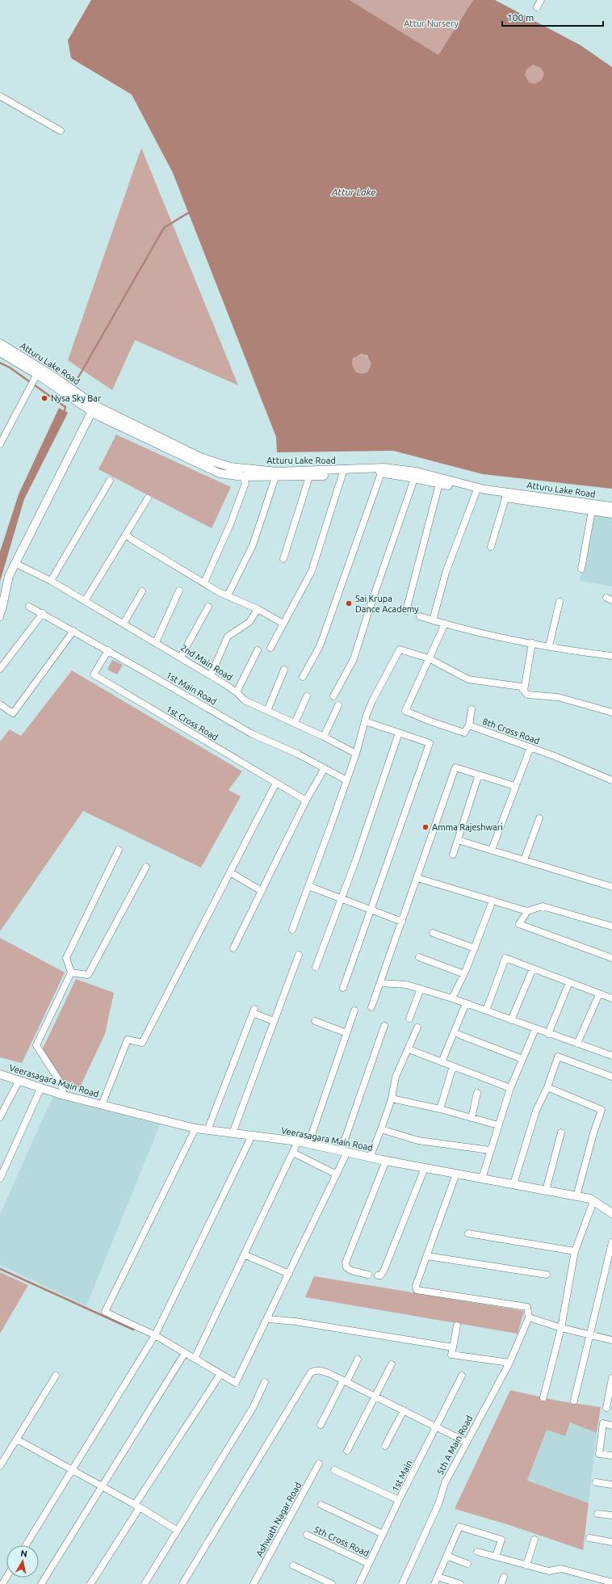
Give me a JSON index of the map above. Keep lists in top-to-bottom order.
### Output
{
  "streets": {
    "street": [
      "Atturu Lake Road",
      "2nd Main Road",
      "1st Main Road",
      "1st Cross Road",
      "8th Cross Road",
      "Veerasagara Main Road",
      "5th A Main Road",
      "1st Main",
      "Ashwath Nagar Road",
      "5th Cross Road"
    ]
  },
  "crossings": [
    ["1st Main Road", "1st Cross Road"],
    ["1st Main", "5th Cross Road"]
  ],
  "water": ["Attur Lake"],
  "parks": ["Attur Nursery"],
  "places": ["Nysa Sky Bar", "Sai Krupa Dance Academy", "Amma Rajeshwari"],
  "scale_bar": "100 m",
  "north": "top"
}
